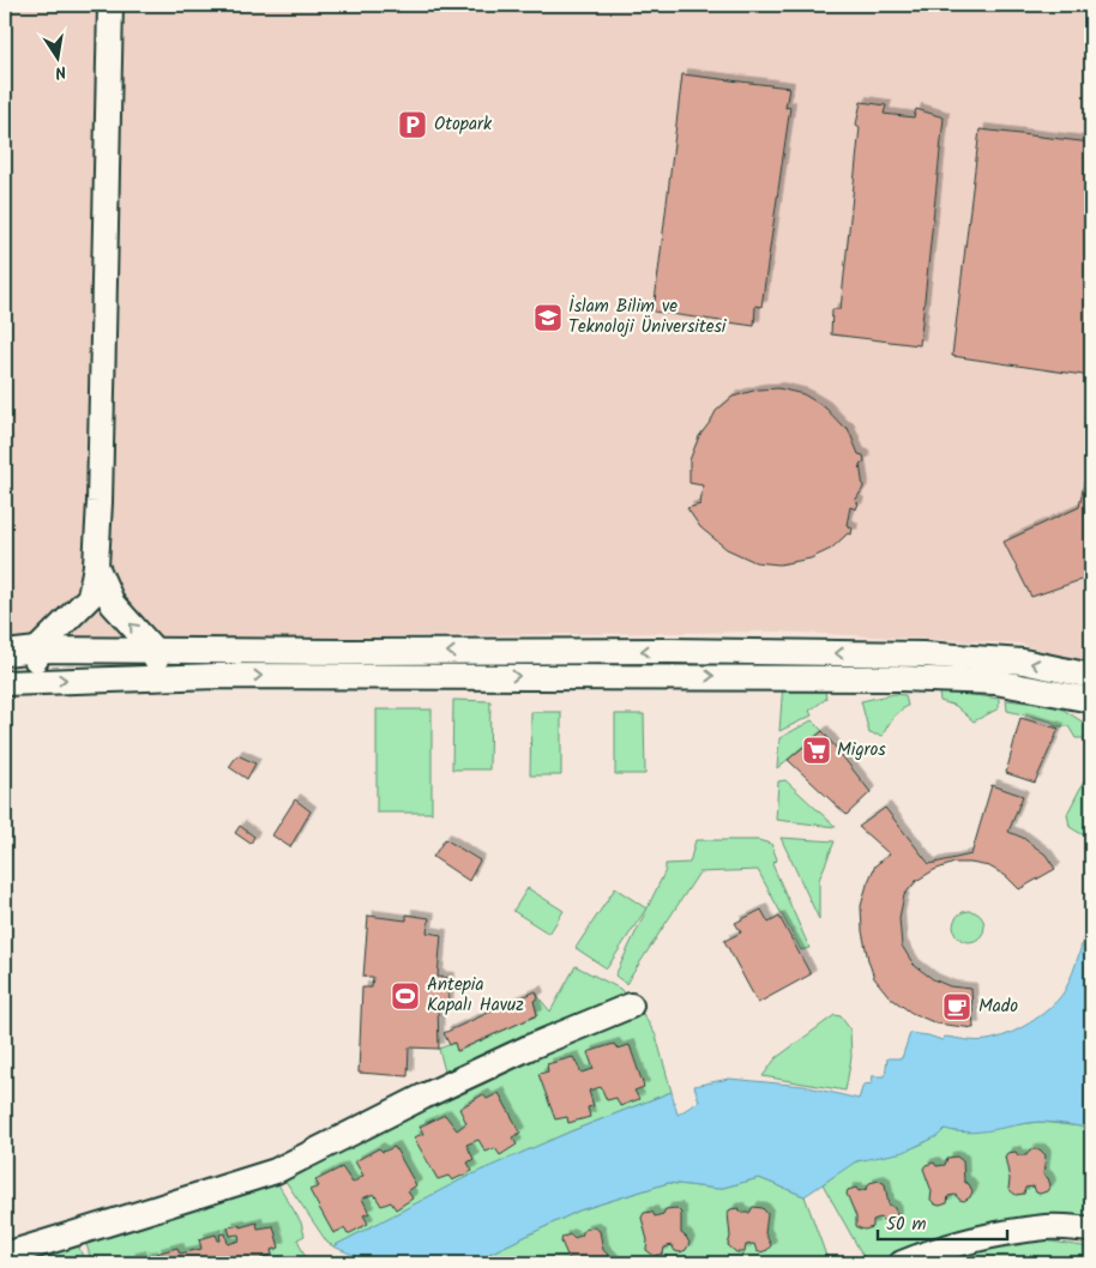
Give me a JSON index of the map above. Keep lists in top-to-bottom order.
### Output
{
  "places": {
    "parking": ["Otopark"],
    "school or university": ["İslam Bilim ve Teknoloji Üniversitesi"],
    "supermarket": ["Migros"],
    "sports": ["Antepia Kapalı Havuz"],
    "cafe": ["Mado"]
  },
  "scale_bar": "50 m",
  "north": "bottom"
}
